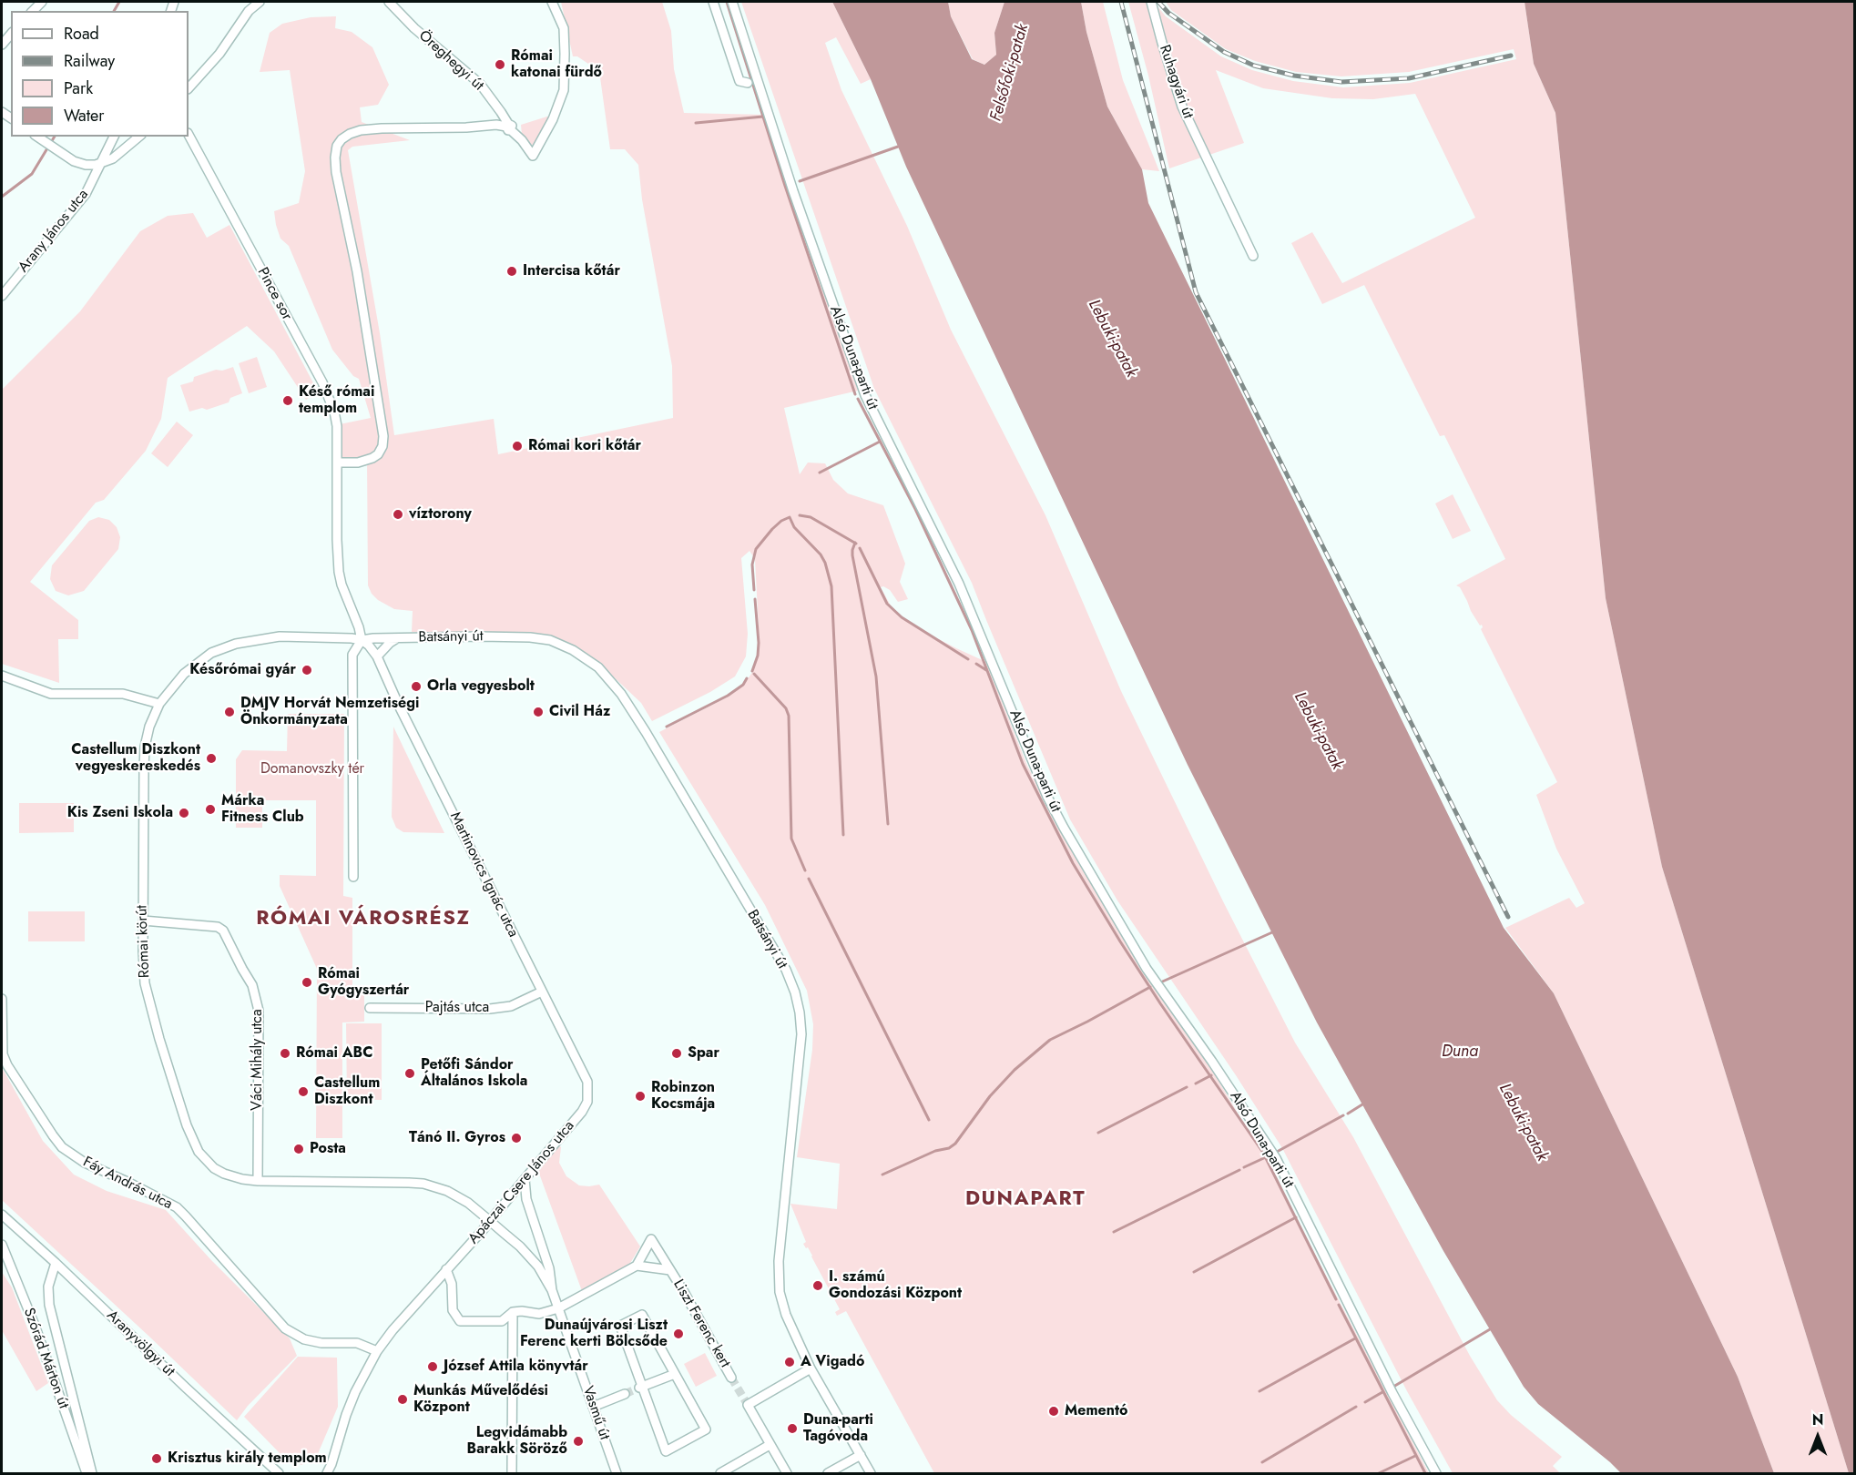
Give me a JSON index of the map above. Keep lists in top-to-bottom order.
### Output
{
  "streets": {
    "street": [
      "Öreghegyi út",
      "Ruhagyári út",
      "Arany János utca",
      "Pince sor",
      "Alsó Duna-parti út",
      "Batsányi út",
      "Martinovics Ignác utca",
      "Római körút",
      "Pajtás utca",
      "Váci Mihály utca",
      "Apáczai Csere János utca",
      "Fáy András utca",
      "Liszt Ferenc kert",
      "Aranyvölgyi út",
      "Szórád Márton út",
      "Vasmű út"
    ]
  },
  "crossings": [
    ["Pince sor", "Martinovics Ignác utca"],
    ["Batsányi út", "Martinovics Ignác utca"],
    ["Batsányi út", "Római körút"],
    ["Martinovics Ignác utca", "Római körút"],
    ["Martinovics Ignác utca", "Pajtás utca"],
    ["Martinovics Ignác utca", "Apáczai Csere János utca"],
    ["Római körút", "Váci Mihály utca"],
    ["Római körút", "Apáczai Csere János utca"],
    ["Római körút", "Vasmű út"],
    ["Apáczai Csere János utca", "Fáy András utca"],
    ["Apáczai Csere János utca", "Vasmű út"],
    ["Aranyvölgyi út", "Szórád Márton út"]
  ],
  "districts": ["RÓMAI VÁROSRÉSZ", "DUNAPART"],
  "water": ["Felsőfoki-patak", "Lebuki-patak", "Duna"],
  "parks": ["Domanovszky tér"],
  "places": [
    "Római katonai fürdő",
    "Intercisa kőtár",
    "Késő római templom",
    "Római kori kőtár",
    "víztorony",
    "Későrómai gyár",
    "Orla vegyesbolt",
    "DMJV Horvát Nemzetiségi Önkormányzata",
    "Civil Ház",
    "Castellum Diszkont vegyeskereskedés",
    "Márka Fitness Club",
    "Kis Zseni Iskola",
    "Római Gyógyszertár",
    "Római ABC",
    "Spar",
    "Petőfi Sándor Általános Iskola",
    "Castellum Diszkont",
    "Robinzon Kocsmája",
    "Tánó II. Gyros",
    "Posta",
    "I. számú Gondozási Központ",
    "Dunaújvárosi Liszt Ferenc kerti Bölcsőde",
    "A Vigadó",
    "József Attila könyvtár",
    "Munkás Művelődési Központ",
    "Mementó",
    "Duna-parti Tagóvoda",
    "Legvidámabb Barakk Söröző",
    "Krisztus király templom"
  ],
  "legend": [
    "Road",
    "Railway",
    "Park",
    "Water"
  ],
  "north": "top"
}
